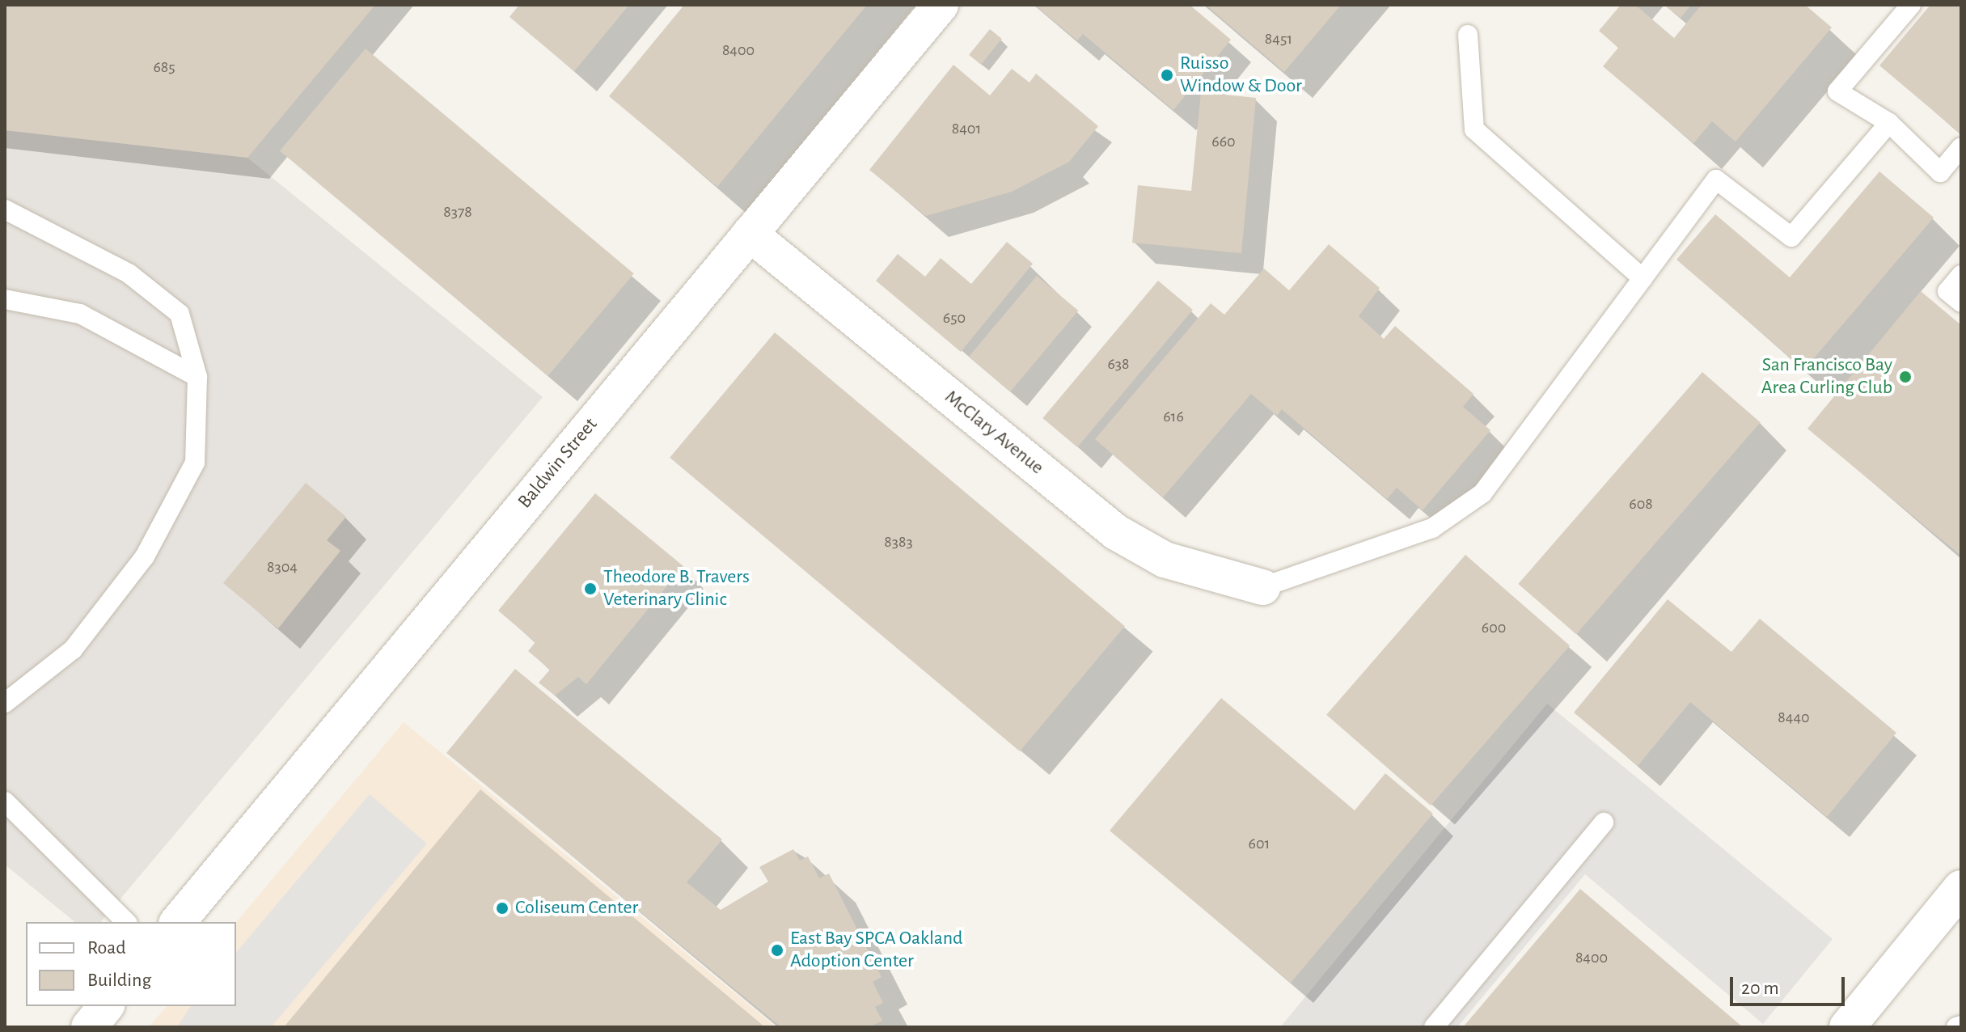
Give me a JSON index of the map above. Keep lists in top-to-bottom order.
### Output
{
  "streets": {
    "street": ["McClary Avenue", "Baldwin Street"]
  },
  "crossings": [
    ["McClary Avenue", "Baldwin Street"]
  ],
  "places": [
    "Ruisso Window & Door",
    "San Francisco Bay Area Curling Club",
    "Theodore B. Travers Veterinary Clinic",
    "Coliseum Center",
    "East Bay SPCA Oakland Adoption Center"
  ],
  "house_numbers": [
    "8451",
    "8400",
    "685",
    "8401",
    "660",
    "8378",
    "650",
    "638",
    "616",
    "608",
    "8383",
    "8304",
    "600",
    "8440",
    "601",
    "8400"
  ],
  "legend": ["Road", "Building"],
  "scale_bar": "20 m"
}
